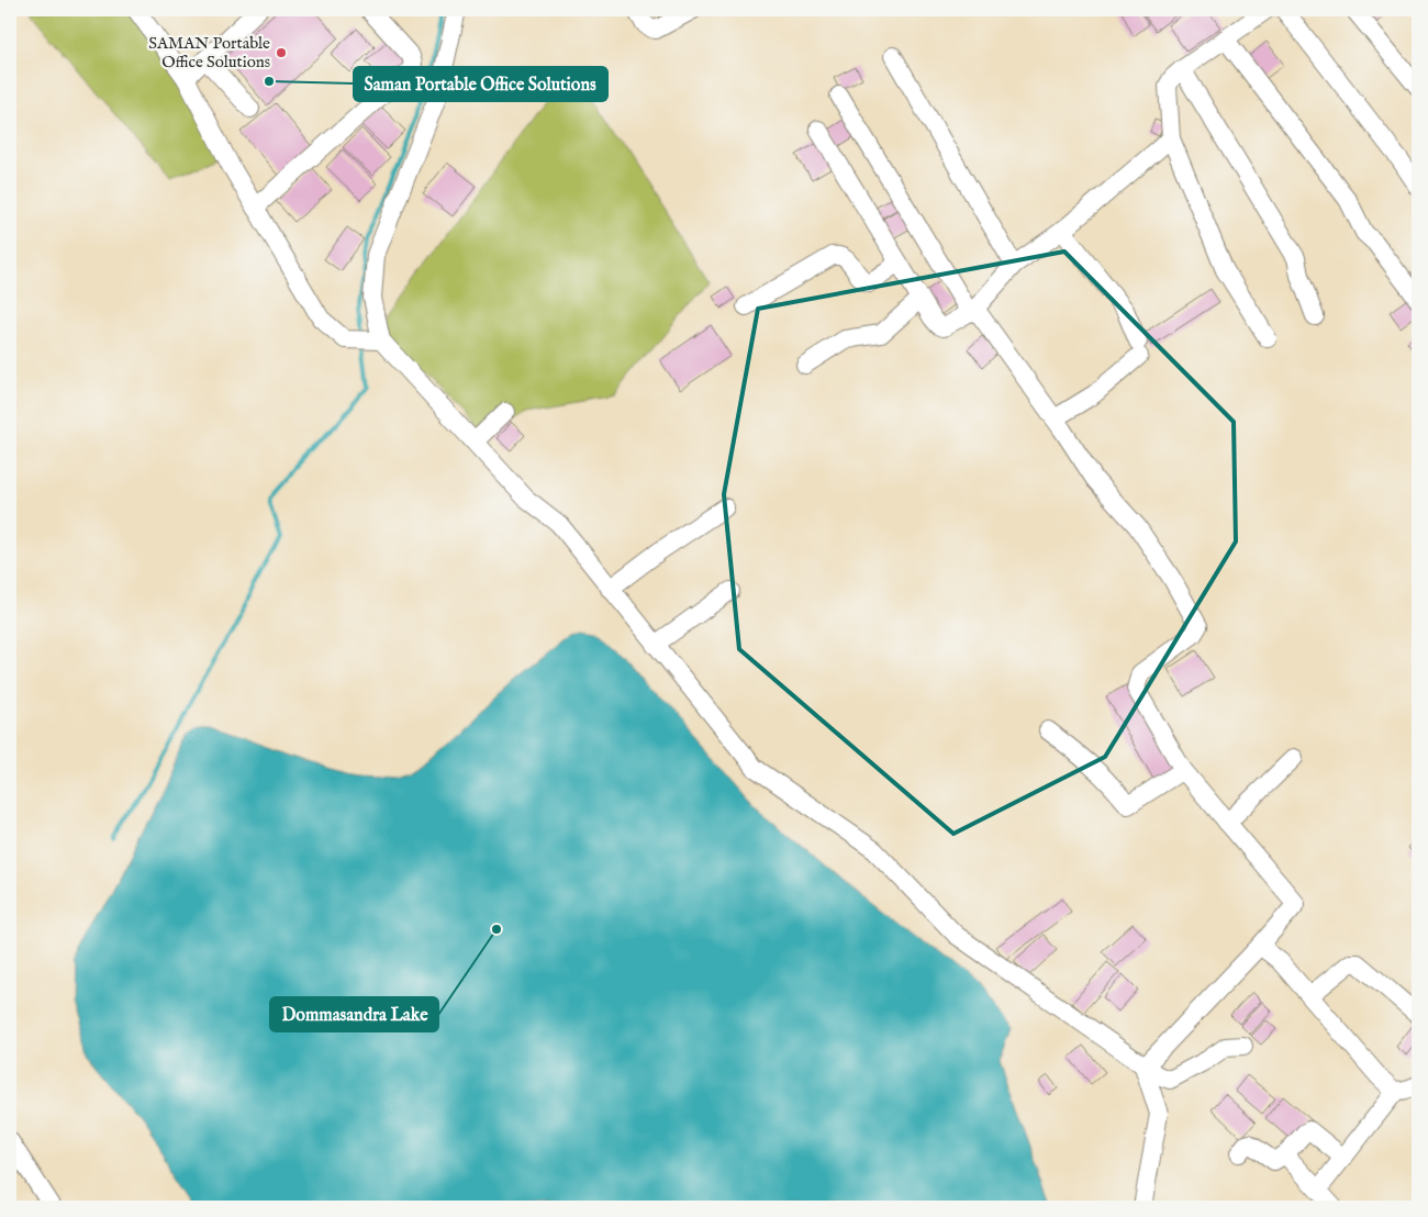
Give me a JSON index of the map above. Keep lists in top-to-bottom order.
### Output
{
  "places": ["SAMAN Portable Office Solutions", "Saman Portable Office Solutions", "Dommasandra Lake"]
}
